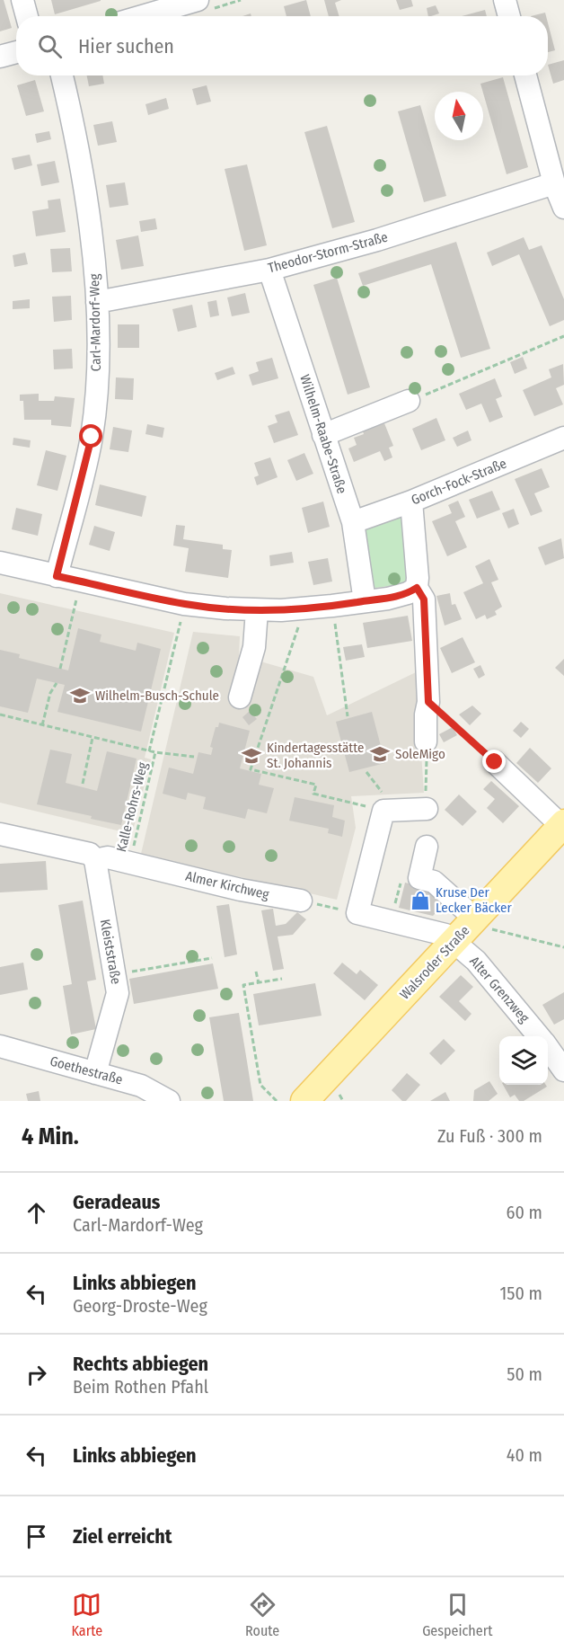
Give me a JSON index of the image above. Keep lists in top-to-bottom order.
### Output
{
  "streets": {
    "main road": ["Walsroder Straße"],
    "street": [
      "Theodor-Storm-Straße",
      "Carl-Mardorf-Weg",
      "Wilhelm-Raabe-Straße",
      "Gorch-Fock-Straße",
      "Almer Kirchweg",
      "Kleiststraße",
      "Alter Grenzweg",
      "Goethestraße"
    ],
    "path": ["Kalle-Rohrs-Weg"]
  },
  "crossings": [
    ["Theodor-Storm-Straße", "Carl-Mardorf-Weg"],
    ["Theodor-Storm-Straße", "Wilhelm-Raabe-Straße"],
    ["Wilhelm-Raabe-Straße", "Gorch-Fock-Straße"],
    ["Kalle-Rohrs-Weg", "Almer Kirchweg"],
    ["Almer Kirchweg", "Kleiststraße"],
    ["Kleiststraße", "Goethestraße"],
    ["Walsroder Straße", "Alter Grenzweg"]
  ],
  "places": {
    "school or university": ["Wilhelm-Busch-Schule", "SoleMigo", "Kindertagesstätte St. Johannis"],
    "shop": ["Kruse Der Lecker Bäcker"]
  },
  "north": "top",
  "page": {
    "search": "Hier suchen",
    "heading": ["4 Min.", "Zu Fuß · 300 m"],
    "list": [
      ["Geradeaus", "Carl-Mardorf-Weg", "60 m"],
      ["Links abbiegen", "Georg-Droste-Weg", "150 m"],
      ["Rechts abbiegen", "Beim Rothen Pfahl", "50 m"],
      ["Links abbiegen", "40 m"],
      "Ziel erreicht"
    ],
    "nav": ["Karte", "Route", "Gespeichert"]
  }
}
